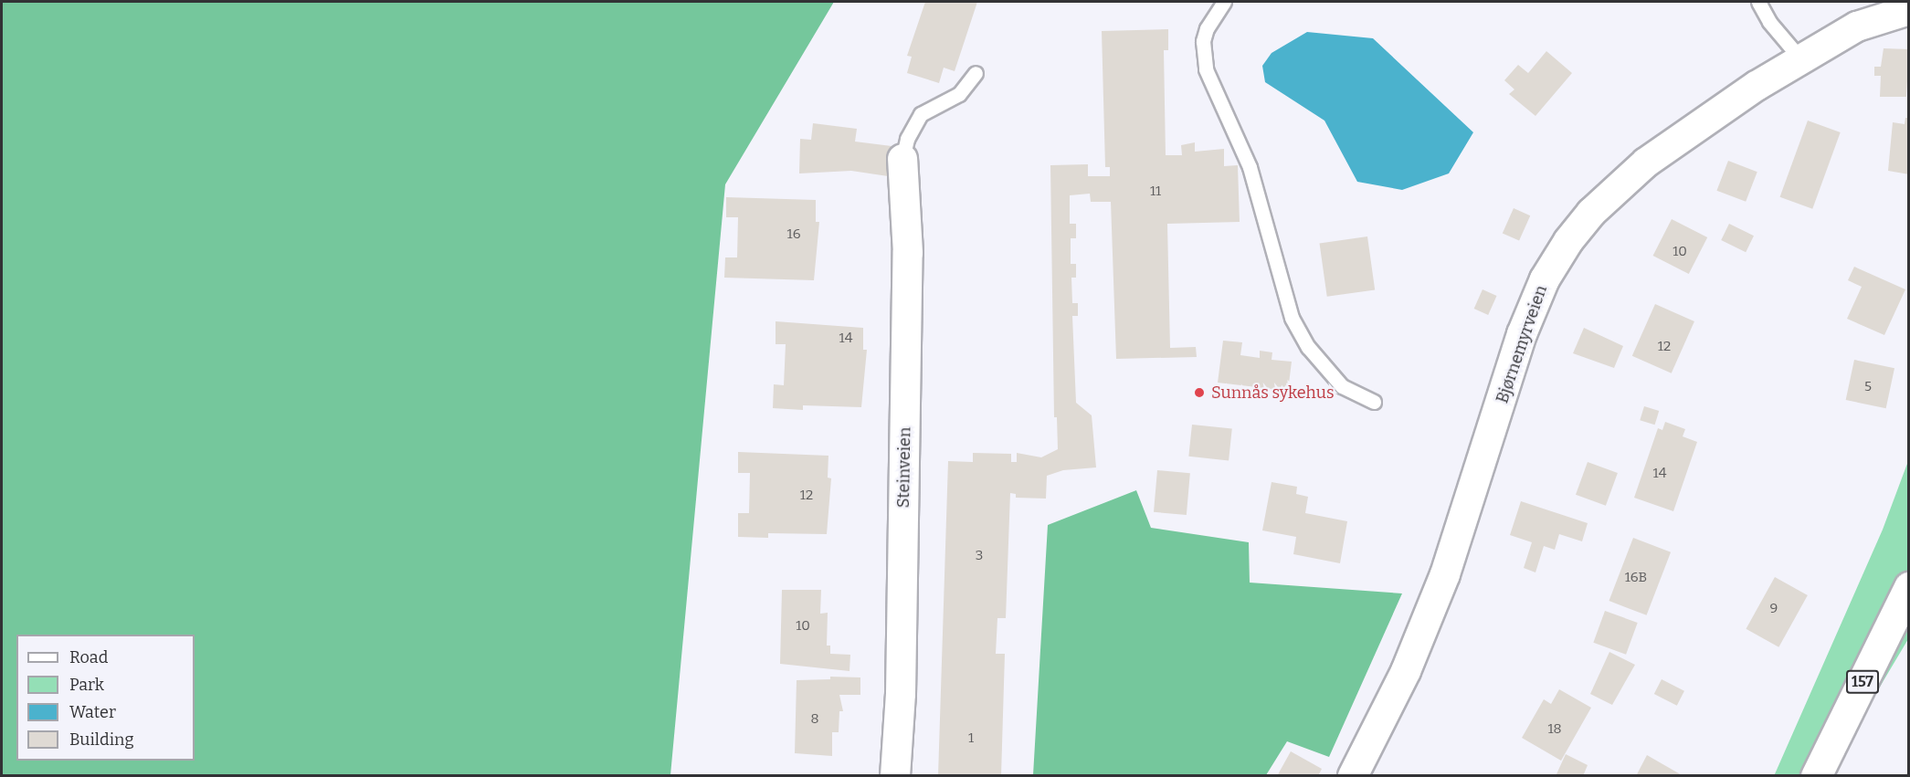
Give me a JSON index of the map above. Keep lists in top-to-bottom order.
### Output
{
  "streets": {
    "main road": ["157"],
    "street": ["Bjørnemyrveien", "Steinveien"]
  },
  "places": ["Sunnås sykehus"],
  "house_numbers": [
    "11",
    "16",
    "10",
    "14",
    "12",
    "5",
    "14",
    "12",
    "3",
    "16B",
    "9",
    "10",
    "8",
    "18",
    "1"
  ],
  "legend": [
    "Road",
    "Park",
    "Water",
    "Building"
  ]
}
